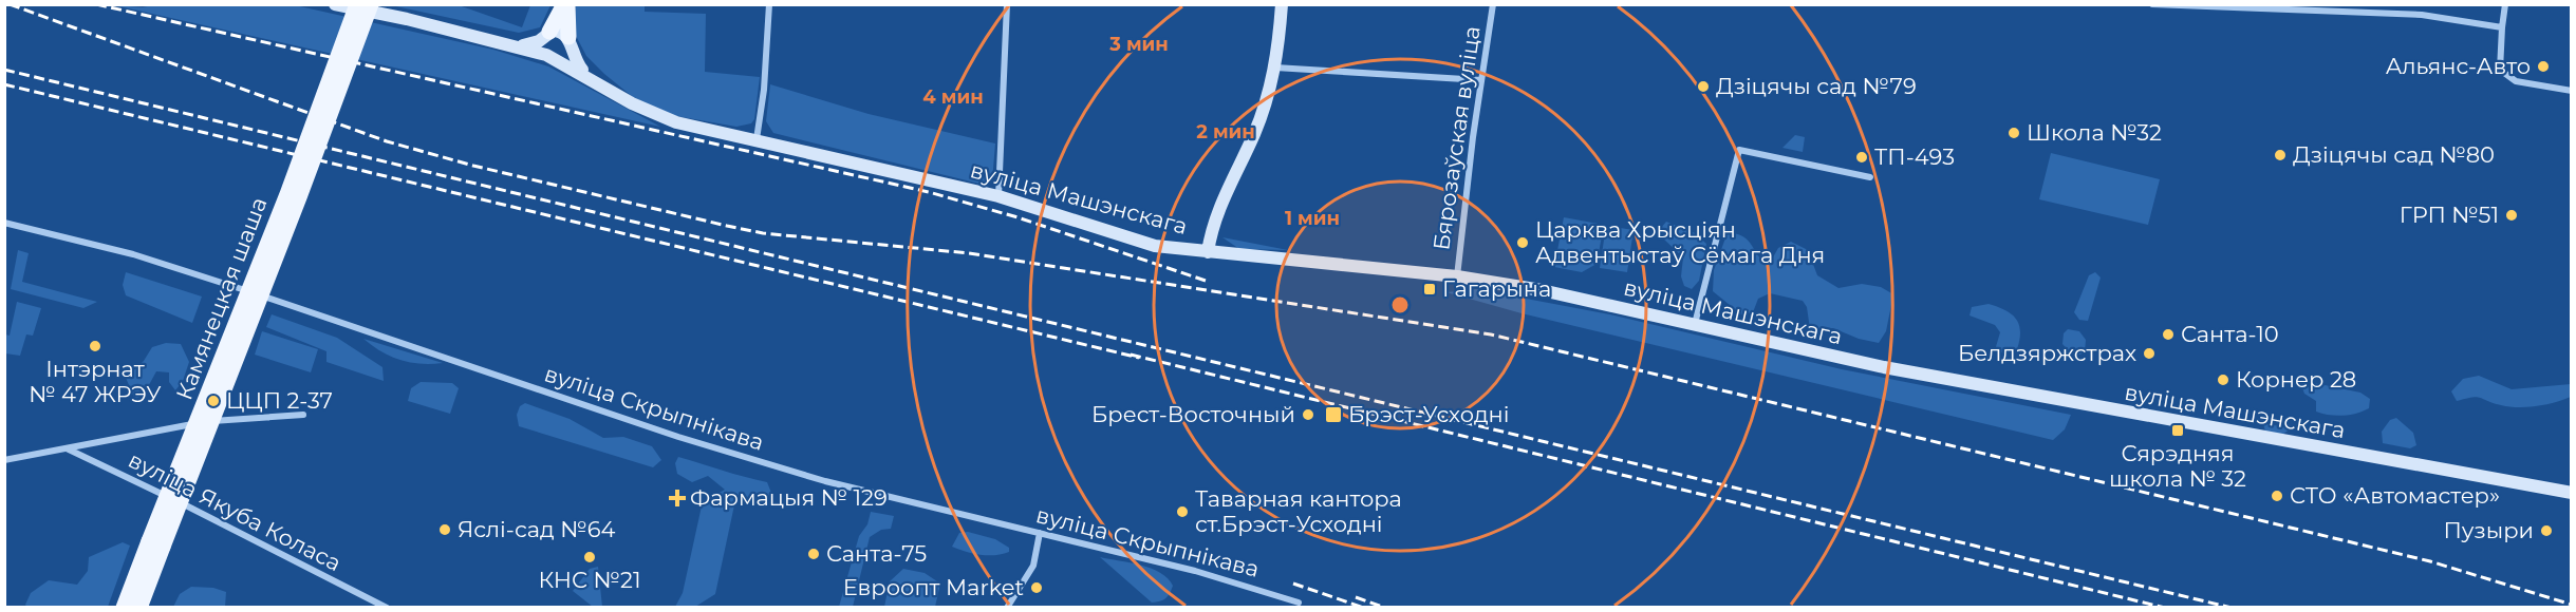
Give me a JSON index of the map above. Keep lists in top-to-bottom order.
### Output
{
  "streets": {
    "main road": ["вуліца Машэнскага", "Камянецкая шаша"],
    "street": ["Бярозаўская вуліца", "вуліца Скрыпнікава", "вуліца Якуба Коласа"]
  },
  "crossings": [
    ["Бярозаўская вуліца", "вуліца Машэнскага"]
  ],
  "places": {
    "other": [
      "Альянс-Авто",
      "Дзіцячы сад №79",
      "Школа №32",
      "Дзіцячы сад №80",
      "ТП-493",
      "ГРП №51",
      "Царква Хрысціян Адвентыстаў Сёмага Дня",
      "Санта-10",
      "Інтэрнат № 47 ЖРЭУ",
      "Белдзяржстрах",
      "Корнер 28",
      "ЦЦП 2-37",
      "Брест-Восточный",
      "СТО «Автомастер»",
      "Таварная кантора ст.Брэст-Усходні",
      "Яслі-сад №64",
      "Пузыри",
      "Санта-75",
      "КНС №21",
      "Евроопт Market"
    ],
    "transit": ["Гагарына", "Брэст-Усходні", "Сярэдняя школа № 32"],
    "health": ["Фармацыя № 129"]
  },
  "rings": [
    "3 мин",
    "4 мин",
    "2 мин",
    "1 мин"
  ]
}
